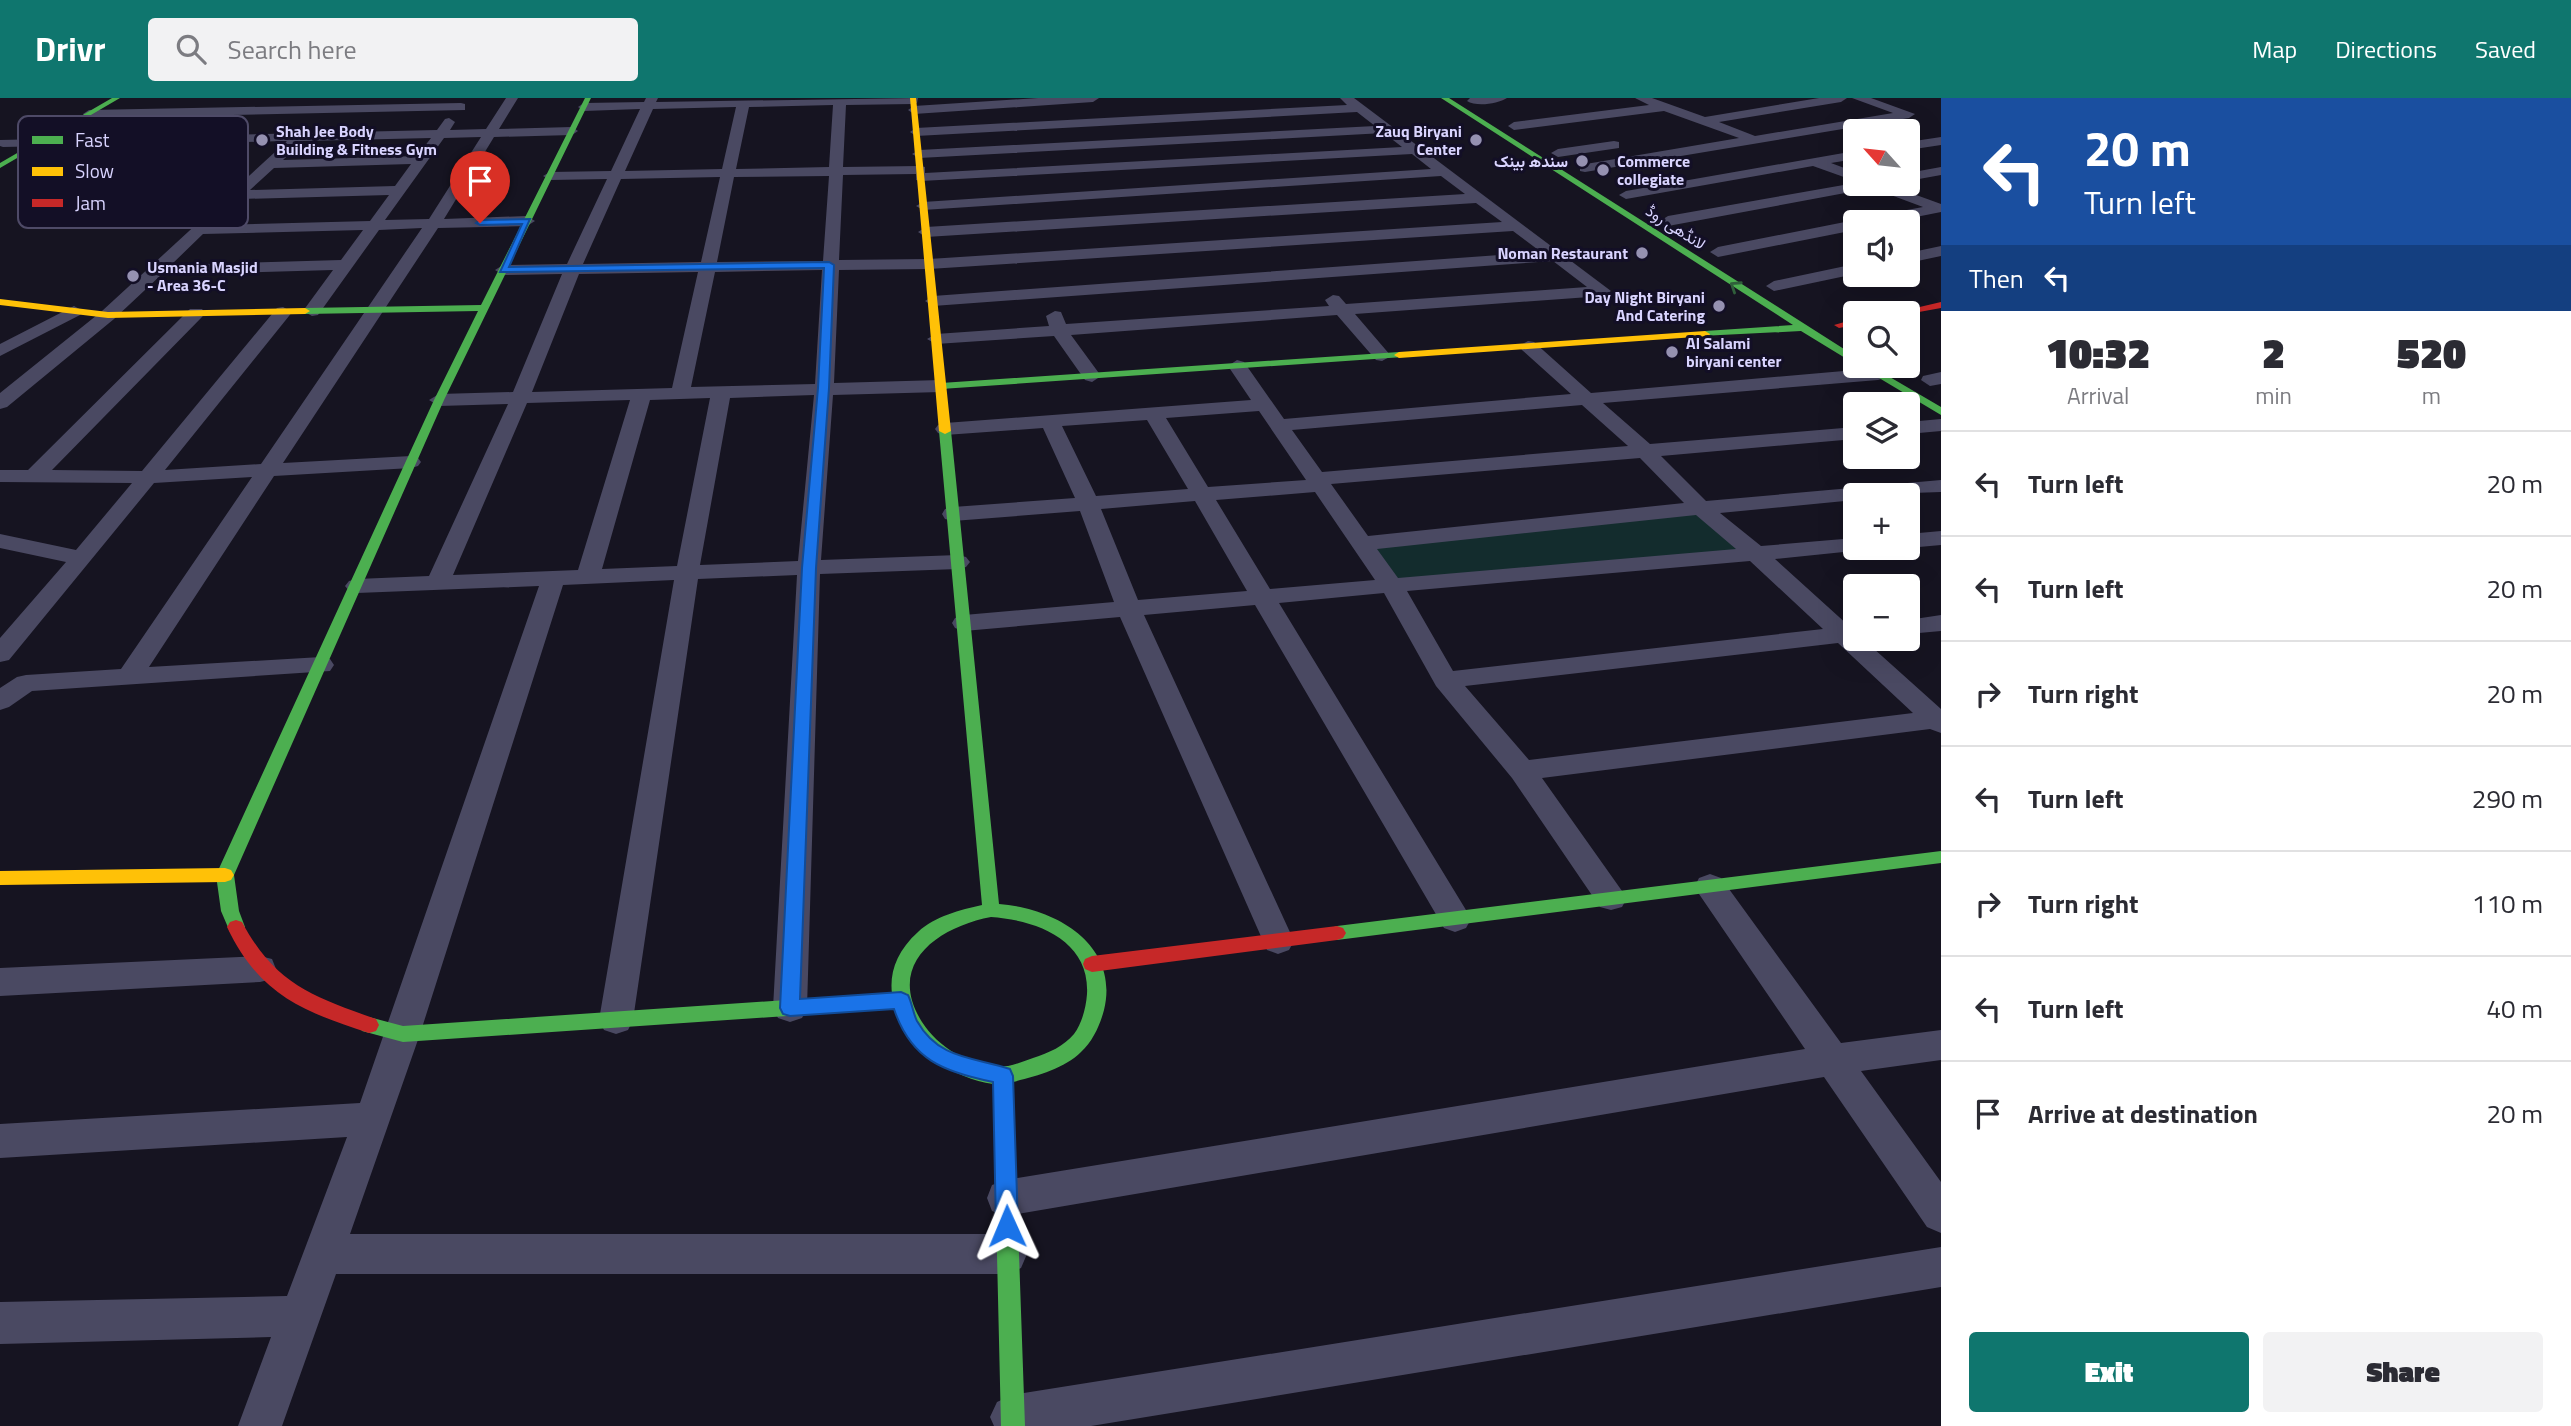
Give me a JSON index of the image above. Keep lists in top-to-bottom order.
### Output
{
  "streets": {
    "street": ["لانڈھی روڈ"]
  },
  "places": [
    "Shah Jee Body Building & Fitness Gym",
    "Zauq Biryani Center",
    "سندھ بینک",
    "Commerce collegiate",
    "Noman Restaurant",
    "Usmania Masjid - Area 36-C",
    "Day Night Biryani And Catering",
    "Al Salami biryani center"
  ],
  "legend": ["Fast", "Slow", "Jam"],
  "north": "top left",
  "page": {
    "header": "Drivr",
    "search": "Search here",
    "nav": ["Map", "Directions", "Saved"],
    "turn": ["20 m", "Turn left"],
    "map_buttons": ["+", "−"],
    "then": "Then",
    "eta": [
      "10:32",
      "Arrival",
      "2",
      "min",
      "520",
      "m"
    ],
    "list": [
      {
        "name": "Turn left",
        "value": "20 m"
      },
      {
        "name": "Turn left",
        "value": "20 m"
      },
      {
        "name": "Turn right",
        "value": "20 m"
      },
      {
        "name": "Turn left",
        "value": "290 m"
      },
      {
        "name": "Turn right",
        "value": "110 m"
      },
      {
        "name": "Turn left",
        "value": "40 m"
      },
      {
        "name": "Arrive at destination",
        "value": "20 m"
      }
    ],
    "buttons": ["Exit", "Share"]
  }
}
